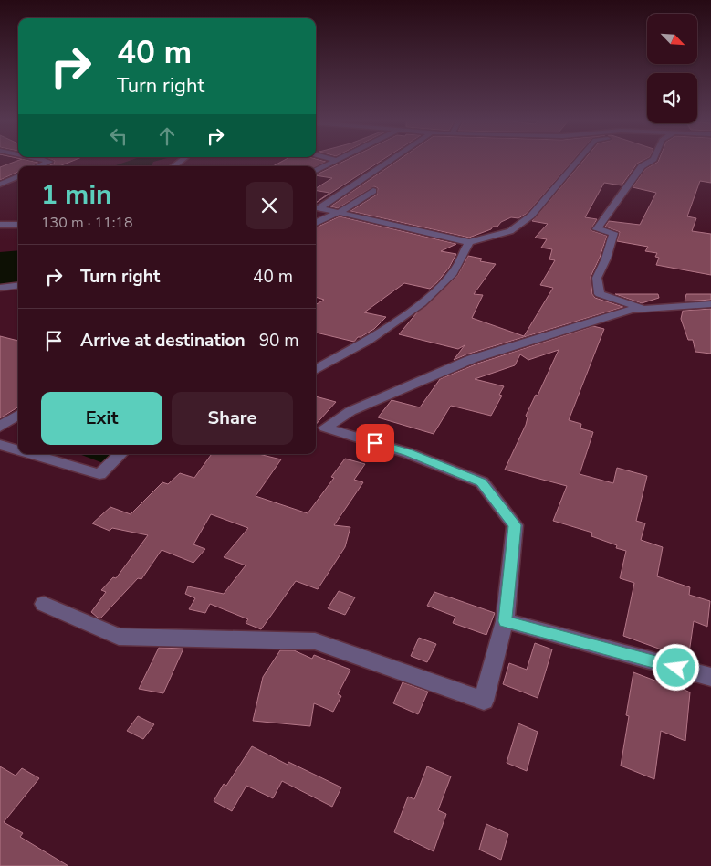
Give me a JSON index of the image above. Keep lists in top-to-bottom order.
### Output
{
  "north": "bottom right",
  "page": {
    "turn": ["40 m", "Turn right"],
    "heading": ["1 min", "130 m · 11:18"],
    "list": [
      {
        "name": "Turn right",
        "value": "40 m"
      },
      {
        "name": "Arrive at destination",
        "value": "90 m"
      }
    ],
    "buttons": ["Exit", "Share"]
  }
}
